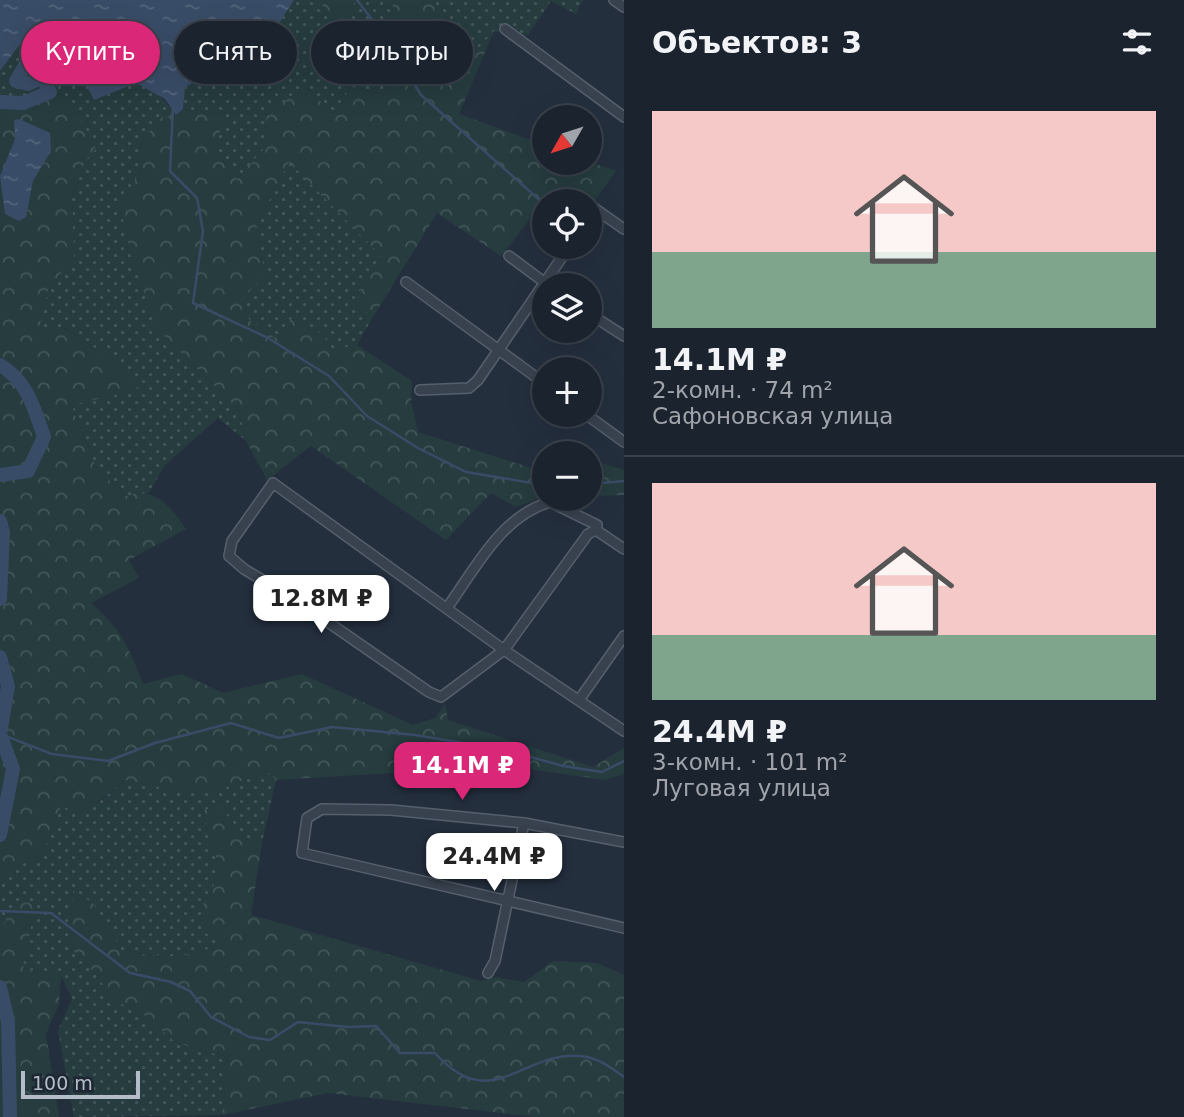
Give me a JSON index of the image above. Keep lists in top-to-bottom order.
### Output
{
  "scale_bar": "100 m",
  "north": "bottom left",
  "page": {
    "heading": "Объектов: 3",
    "chip": ["Купить", "Снять", "Фильтры"],
    "list": [
      {
        "name": "14.1M ₽",
        "note": "2-комн. · 74 m² · Сафоновская улица"
      },
      {
        "name": "24.4M ₽",
        "note": "3-комн. · 101 m² · Луговая улица"
      }
    ],
    "map_buttons": ["+", "−"],
    "price": ["12.8M ₽", "14.1M ₽", "24.4M ₽"],
    "scale": "100 m"
  }
}
